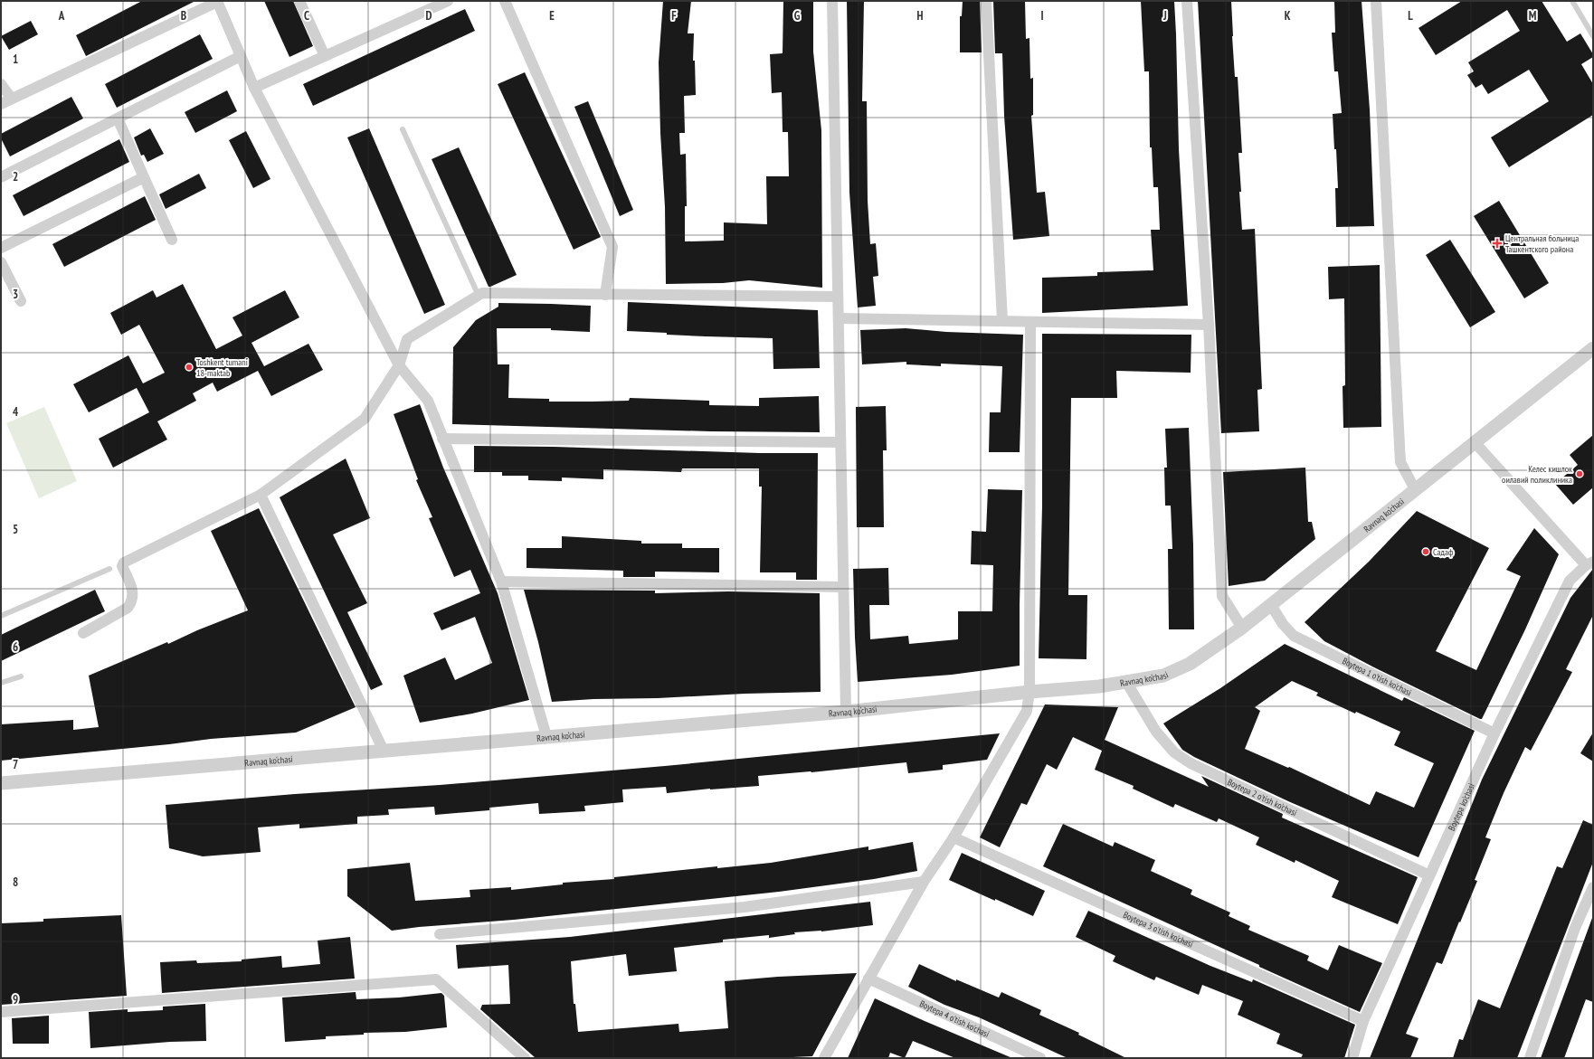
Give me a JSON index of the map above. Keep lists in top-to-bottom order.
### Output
{
  "streets": {
    "street": [
      "Ravnaq ko‘chasi",
      "Boytepa 1 o'tish ko'chasi",
      "Boytepa 2 o'tish ko'chasi",
      "Boytepa ko'chasi",
      "Boytepa 3 o'tish ko'chasi",
      "Boytepa 4 o'tish ko'chasi"
    ]
  },
  "crossings": [
    ["Ravnaq ko‘chasi", "Boytepa 1 o'tish ko'chasi"],
    ["Ravnaq ko‘chasi", "Boytepa 2 o'tish ko'chasi"],
    ["Boytepa 1 o'tish ko'chasi", "Boytepa ko'chasi"],
    ["Boytepa 2 o'tish ko'chasi", "Boytepa ko'chasi"],
    ["Boytepa ko'chasi", "Boytepa 3 o'tish ko'chasi"]
  ],
  "places": {
    "health": ["Центральная больница Ташкентского района"],
    "other": ["Toshkent tumani 18-maktab", "Келес кишлок оилавий поликлиника", "Садаф"]
  },
  "grid": {
    "columns": [
      "A",
      "B",
      "C",
      "D",
      "E",
      "F",
      "G",
      "H",
      "I",
      "J",
      "K",
      "L",
      "M"
    ],
    "rows": [
      "1",
      "2",
      "3",
      "4",
      "5",
      "6",
      "7",
      "8",
      "9"
    ]
  }
}
